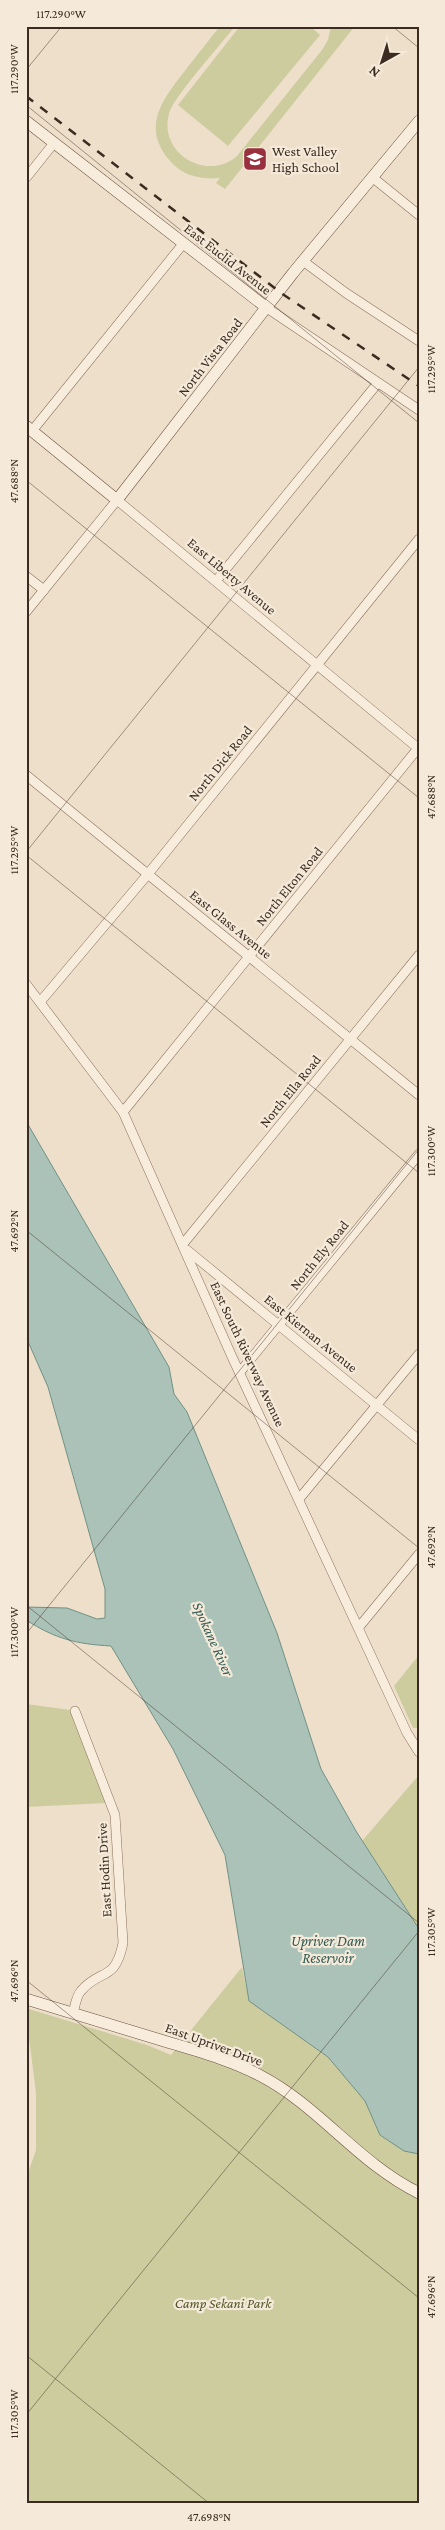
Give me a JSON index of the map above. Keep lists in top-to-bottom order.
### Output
{
  "streets": {
    "street": [
      "East Euclid Avenue",
      "North Vista Road",
      "East Liberty Avenue",
      "North Dick Road",
      "North Elton Road",
      "East Glass Avenue",
      "North Ella Road",
      "North Ely Road",
      "East Kiernan Avenue",
      "East South Riverway Avenue",
      "East Hodin Drive",
      "East Upriver Drive"
    ]
  },
  "crossings": [
    ["East Euclid Avenue", "North Vista Road"],
    ["North Vista Road", "East Liberty Avenue"],
    ["East Liberty Avenue", "North Dick Road"],
    ["East Liberty Avenue", "North Elton Road"],
    ["North Dick Road", "East Glass Avenue"],
    ["North Dick Road", "East South Riverway Avenue"],
    ["North Elton Road", "East Glass Avenue"],
    ["North Elton Road", "East South Riverway Avenue"],
    ["East Glass Avenue", "North Ella Road"],
    ["North Ella Road", "East Kiernan Avenue"],
    ["North Ella Road", "East South Riverway Avenue"],
    ["North Ely Road", "East Kiernan Avenue"],
    ["North Ely Road", "East South Riverway Avenue"],
    ["East Kiernan Avenue", "East South Riverway Avenue"],
    ["East Hodin Drive", "East Upriver Drive"]
  ],
  "water": ["Spokane River", "Upriver Dam Reservoir"],
  "parks": ["Camp Sekani Park"],
  "places": {
    "school or university": ["West Valley High School"]
  },
  "north": "bottom left",
  "coordinates": [
    "117.290°W",
    "117.295°W",
    "47.688°N",
    "117.300°W",
    "47.692°N",
    "117.305°W",
    "47.696°N",
    "47.698°N"
  ]
}
